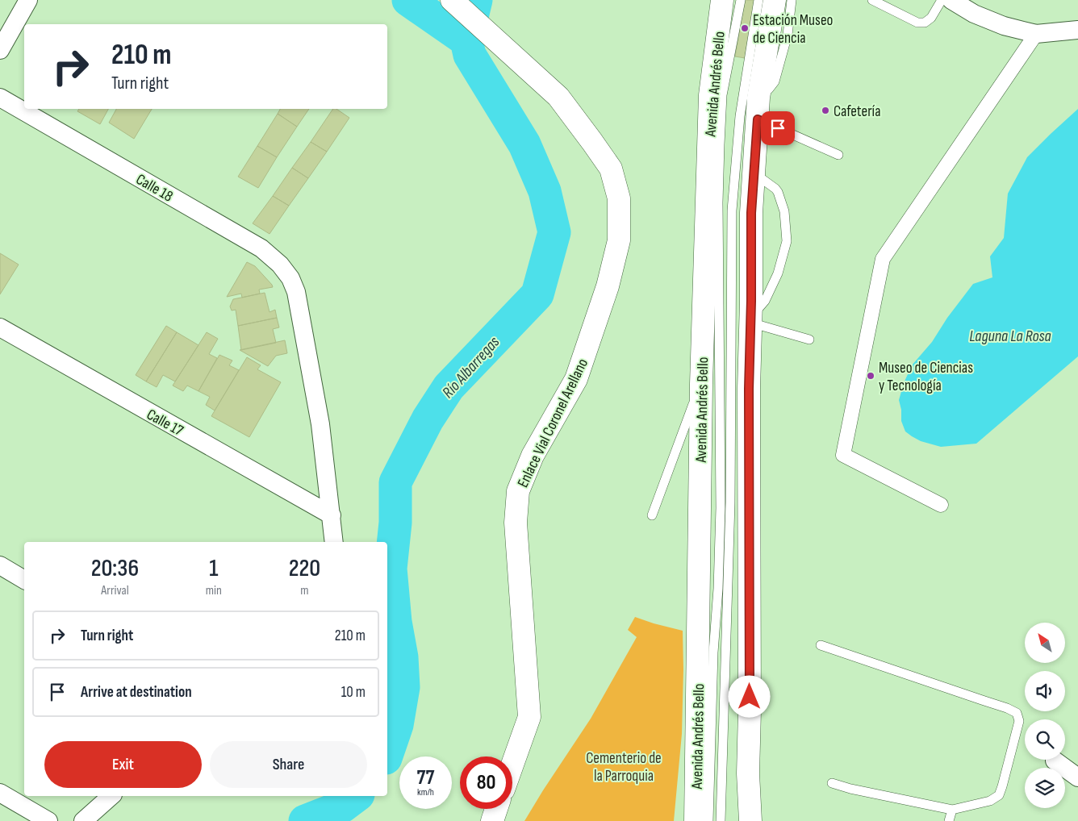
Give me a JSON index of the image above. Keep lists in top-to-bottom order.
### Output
{
  "streets": {
    "main road": ["Avenida Andrés Bello", "Enlace Vial Coronel Arellano"],
    "street": ["Calle 18", "Calle 17"]
  },
  "crossings": [
    ["Calle 18", "Calle 17"]
  ],
  "water": ["Laguna La Rosa", "Río Albarregas"],
  "parks": ["Cementerio de la Parroquia"],
  "places": ["Estación Museo de Ciencia", "Cafetería", "Museo de Ciencias y Tecnología"],
  "north": "top left",
  "page": {
    "turn": ["210 m", "Turn right"],
    "eta": [
      "20:36",
      "Arrival",
      "1",
      "min",
      "220",
      "m"
    ],
    "list": [
      {
        "name": "Turn right",
        "value": "210 m"
      },
      {
        "name": "Arrive at destination",
        "value": "10 m"
      }
    ],
    "buttons": ["Exit", "Share"],
    "speed": "77 km/h",
    "limit": "80"
  }
}
